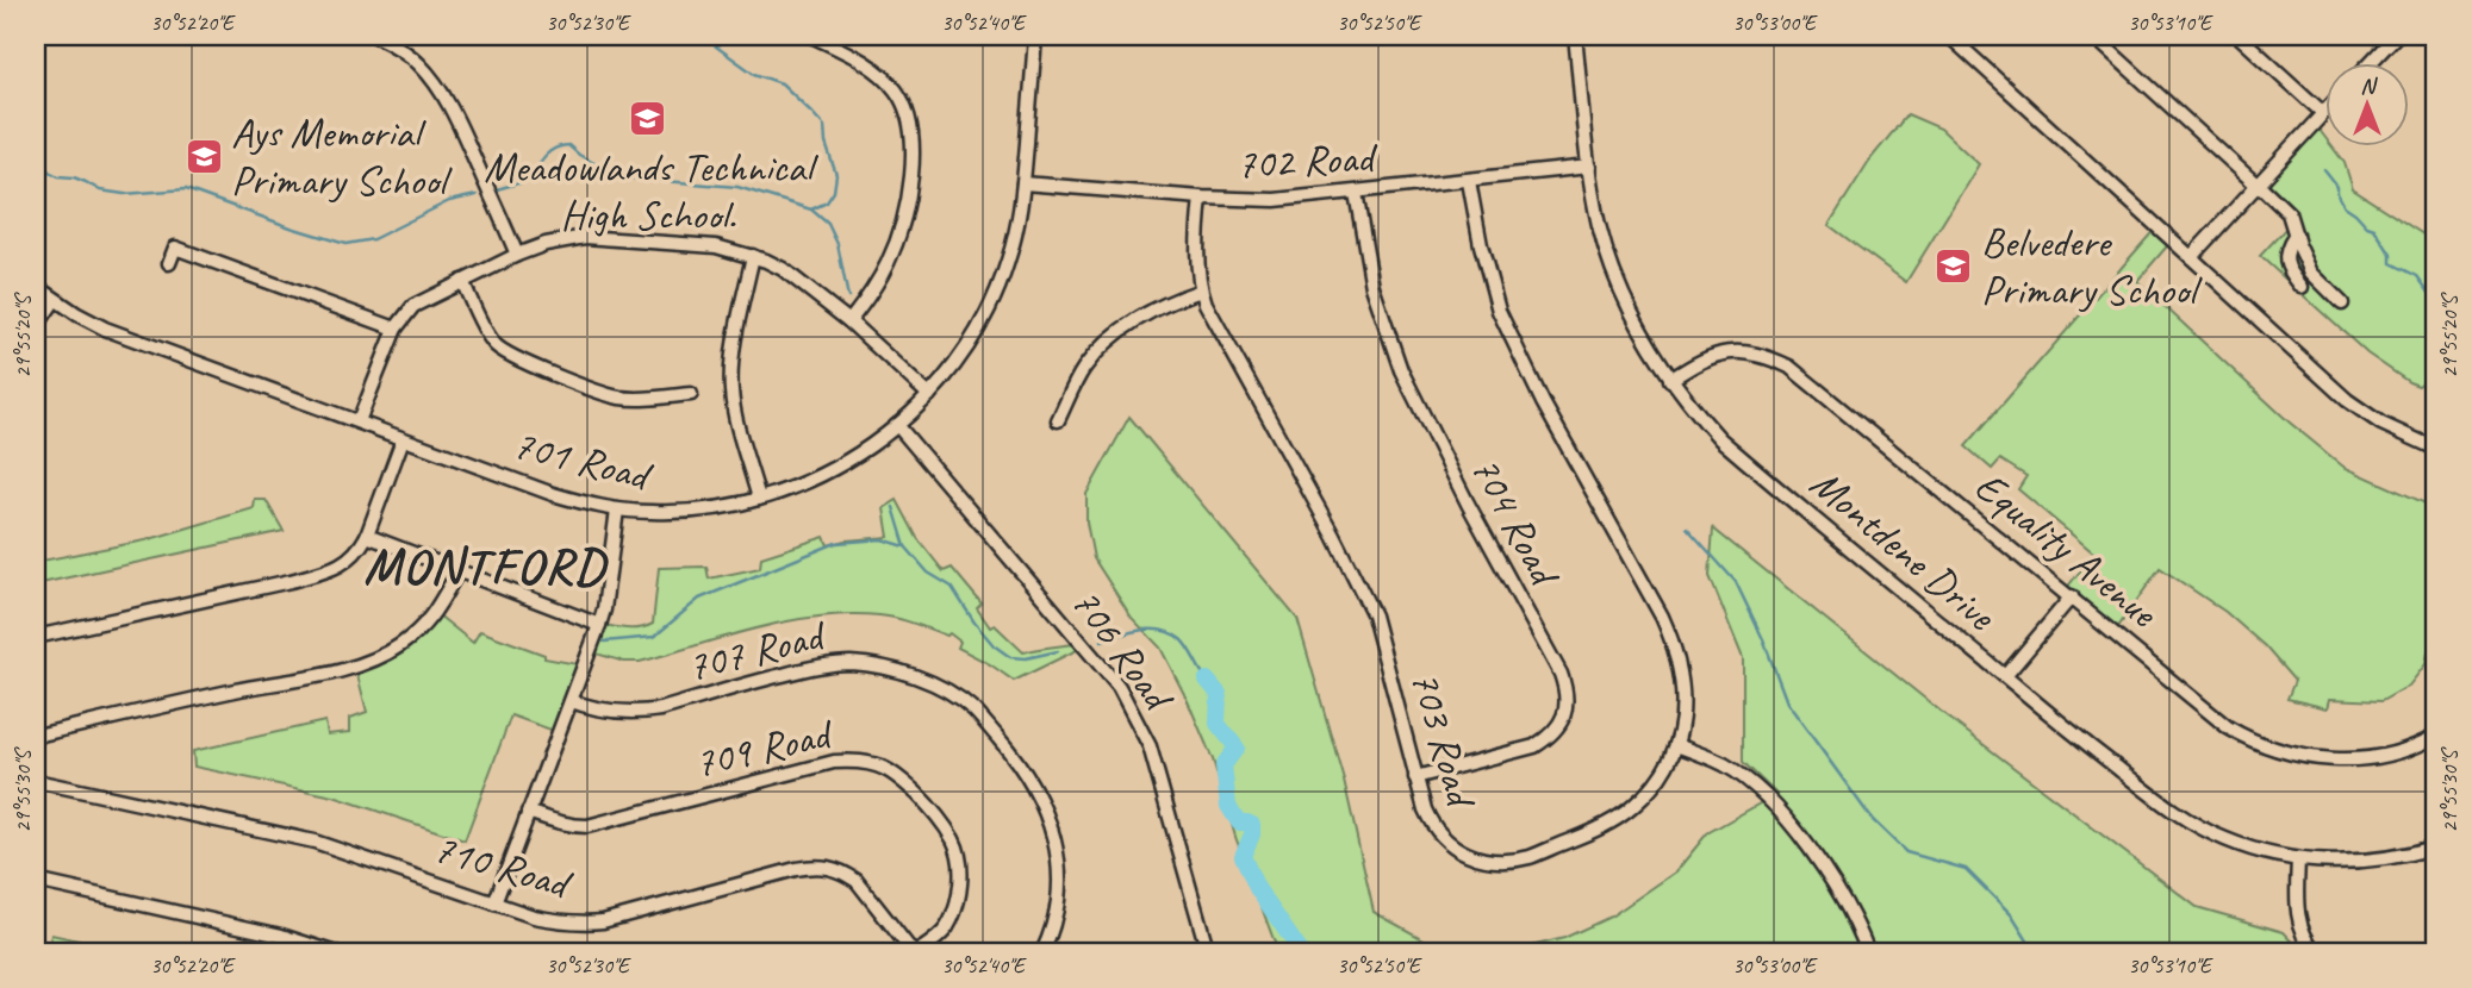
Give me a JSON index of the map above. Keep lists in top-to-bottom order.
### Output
{
  "streets": {
    "street": [
      "702 Road",
      "701 Road",
      "704 Road",
      "Montdene Drive",
      "Equality Avenue",
      "706 Road",
      "707 Road",
      "703 Road",
      "709 Road",
      "710 Road"
    ]
  },
  "crossings": [
    ["702 Road", "701 Road"],
    ["702 Road", "704 Road"],
    ["702 Road", "Montdene Drive"],
    ["702 Road", "703 Road"],
    ["701 Road", "706 Road"],
    ["704 Road", "703 Road"],
    ["Montdene Drive", "Equality Avenue"],
    ["709 Road", "710 Road"]
  ],
  "districts": ["MONTFORD"],
  "places": {
    "school or university": ["Meadowlands Technical High School.", "Ays Memorial Primary School", "Belvedere Primary School"]
  },
  "north": "top",
  "coordinates": [
    "30°52'20\"E",
    "30°52'30\"E",
    "30°52'40\"E",
    "30°52'50\"E",
    "30°53'00\"E",
    "30°53'10\"E",
    "29°55'20\"S",
    "29°55'30\"S"
  ]
}
